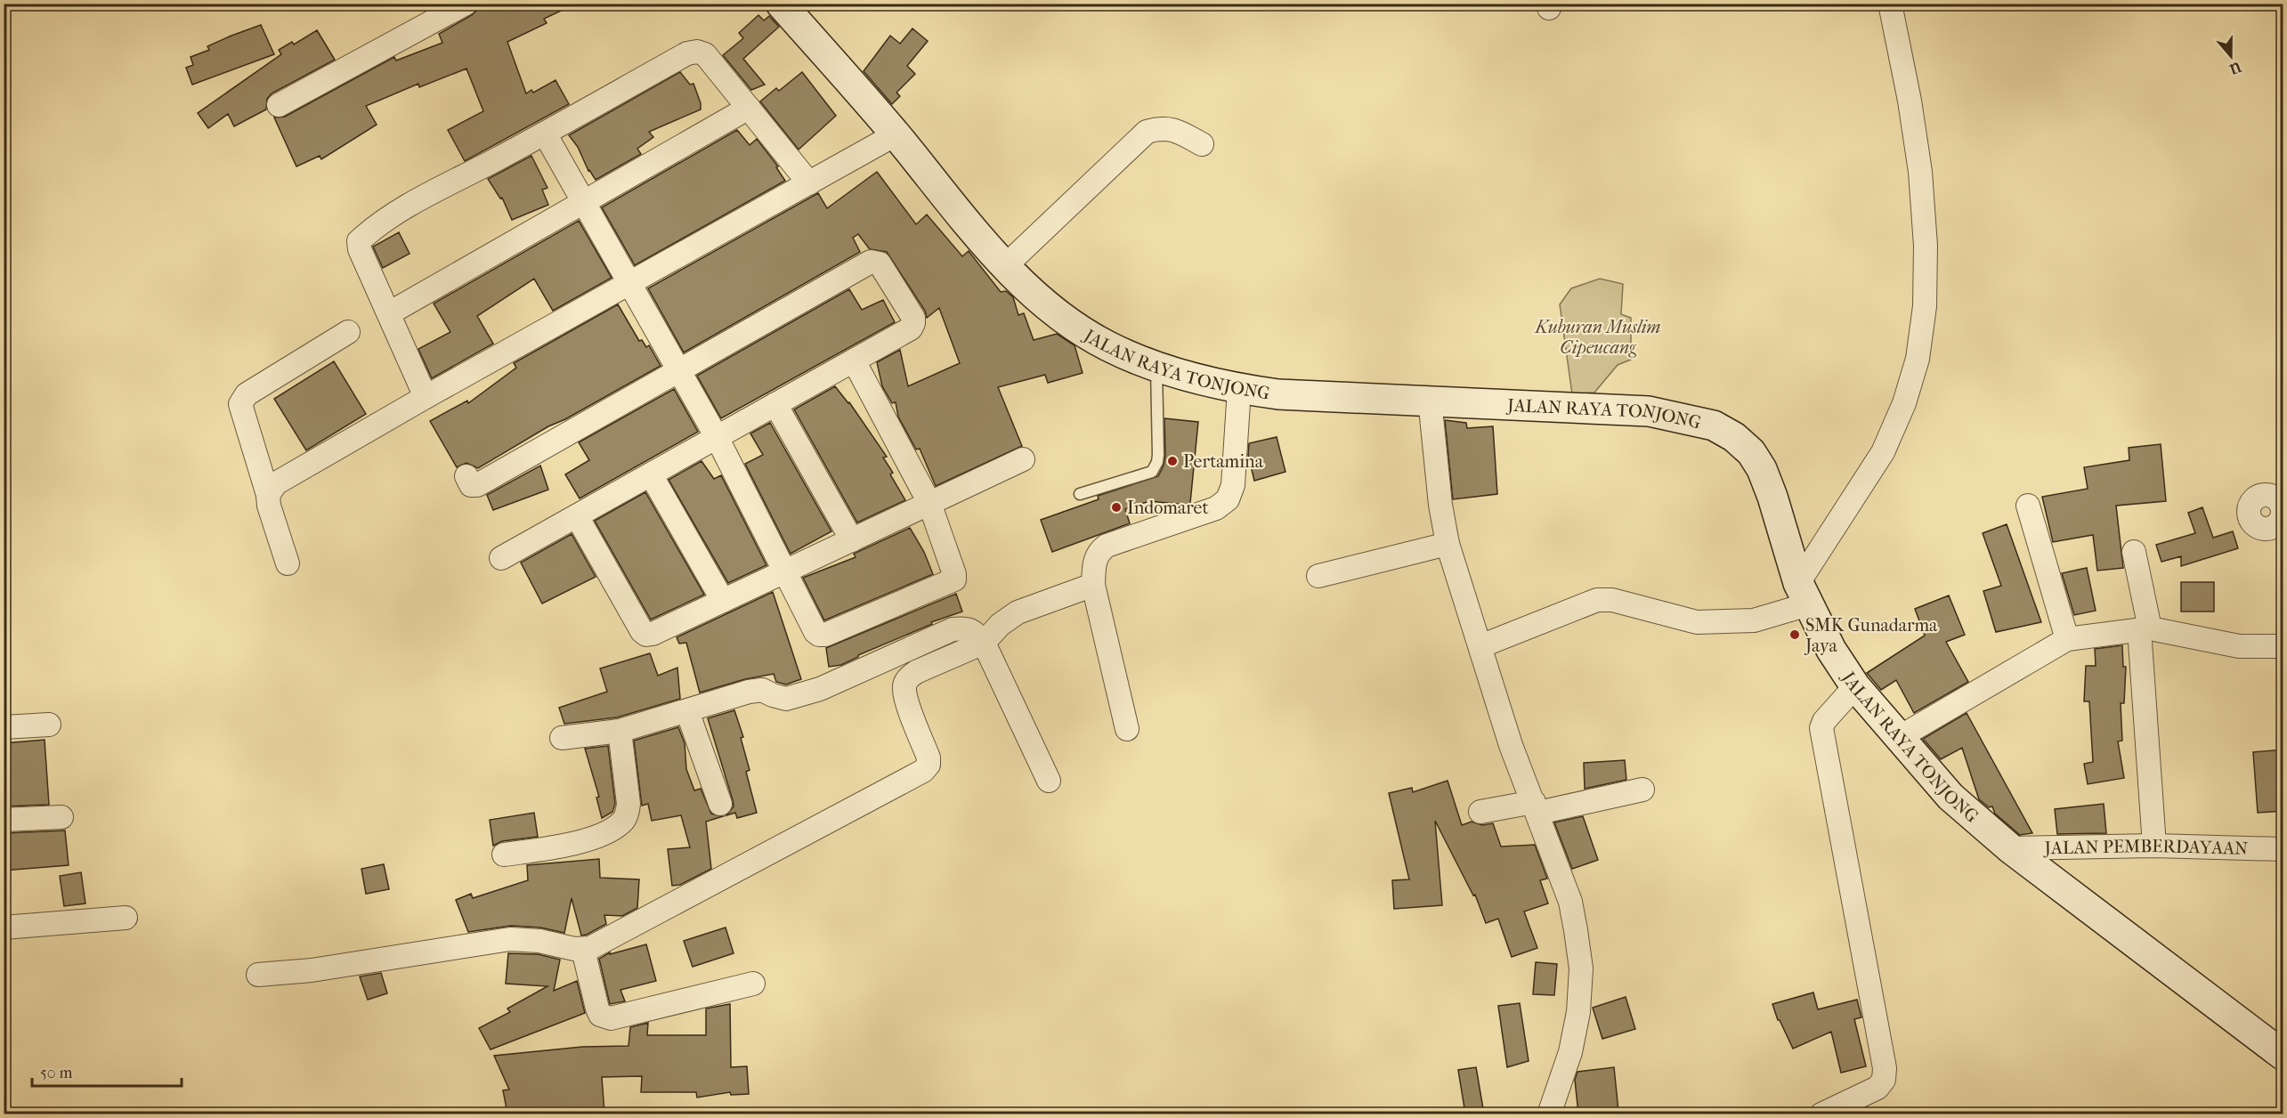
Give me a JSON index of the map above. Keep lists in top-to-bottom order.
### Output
{
  "streets": {
    "main road": ["JALAN RAYA TONJONG"],
    "street": ["JALAN PEMBERDAYAAN"]
  },
  "crossings": [
    ["JALAN RAYA TONJONG", "JALAN PEMBERDAYAAN"]
  ],
  "parks": ["Kuburan Muslim Cipeucang"],
  "places": ["Pertamina", "Indomaret", "SMK Gunadarma Jaya"],
  "scale_bar": "50 m",
  "north": "bottom"
}
